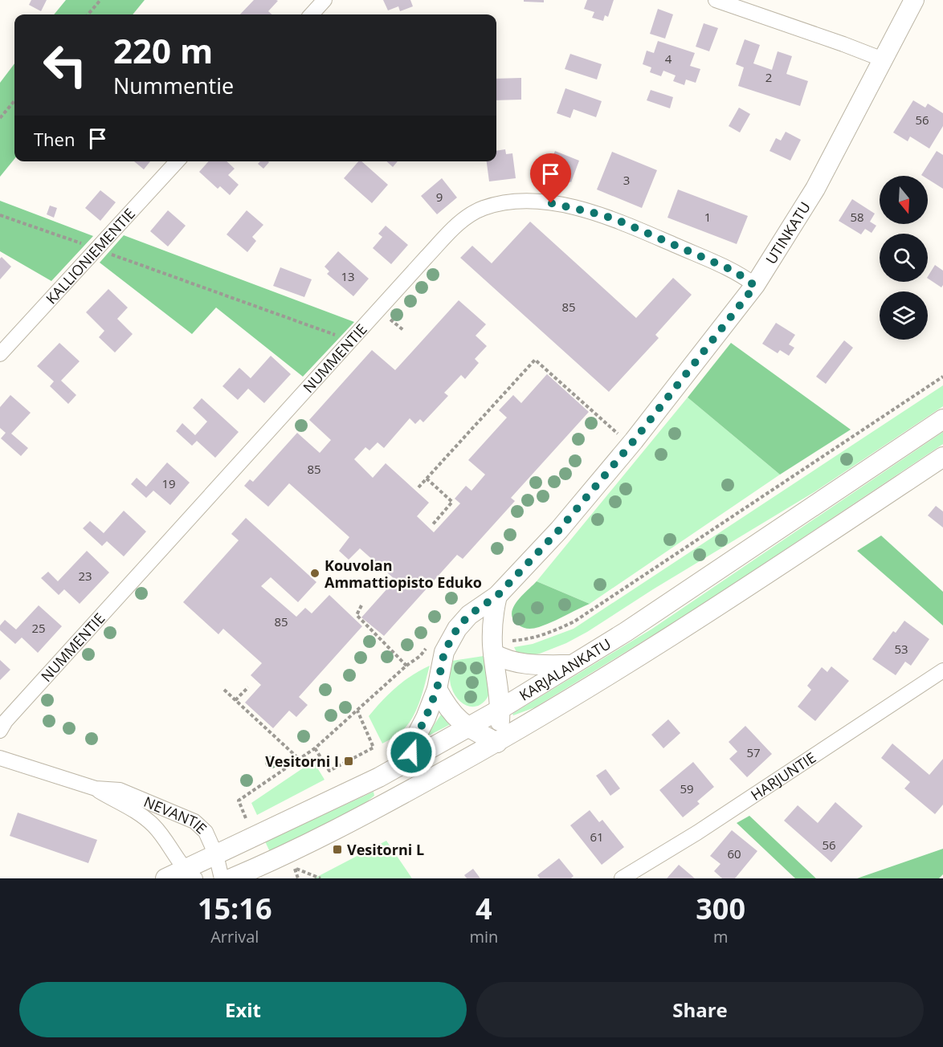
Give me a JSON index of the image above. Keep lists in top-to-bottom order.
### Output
{
  "streets": {
    "main road": ["UTINKATU", "KARJALANKATU"],
    "street": [
      "KALLIONIEMENTIE",
      "NUMMENTIE",
      "HARJUNTIE",
      "NEVANTIE"
    ]
  },
  "crossings": [
    ["UTINKATU", "NUMMENTIE"],
    ["UTINKATU", "KARJALANKATU"],
    ["KARJALANKATU", "NEVANTIE"]
  ],
  "places": {
    "other": ["Kouvolan Ammattiopisto Eduko"],
    "transit": ["Vesitorni I", "Vesitorni L"]
  },
  "house_numbers": [
    "4",
    "2",
    "56",
    "3",
    "9",
    "1",
    "58",
    "13",
    "85",
    "85",
    "19",
    "23",
    "85",
    "25",
    "53",
    "57",
    "59",
    "61",
    "56",
    "60"
  ],
  "north": "bottom",
  "page": {
    "turn": ["220 m", "Nummentie"],
    "then": "Then",
    "eta": [
      "15:16",
      "Arrival",
      "4",
      "min",
      "300",
      "m"
    ],
    "buttons": ["Exit", "Share"]
  }
}
